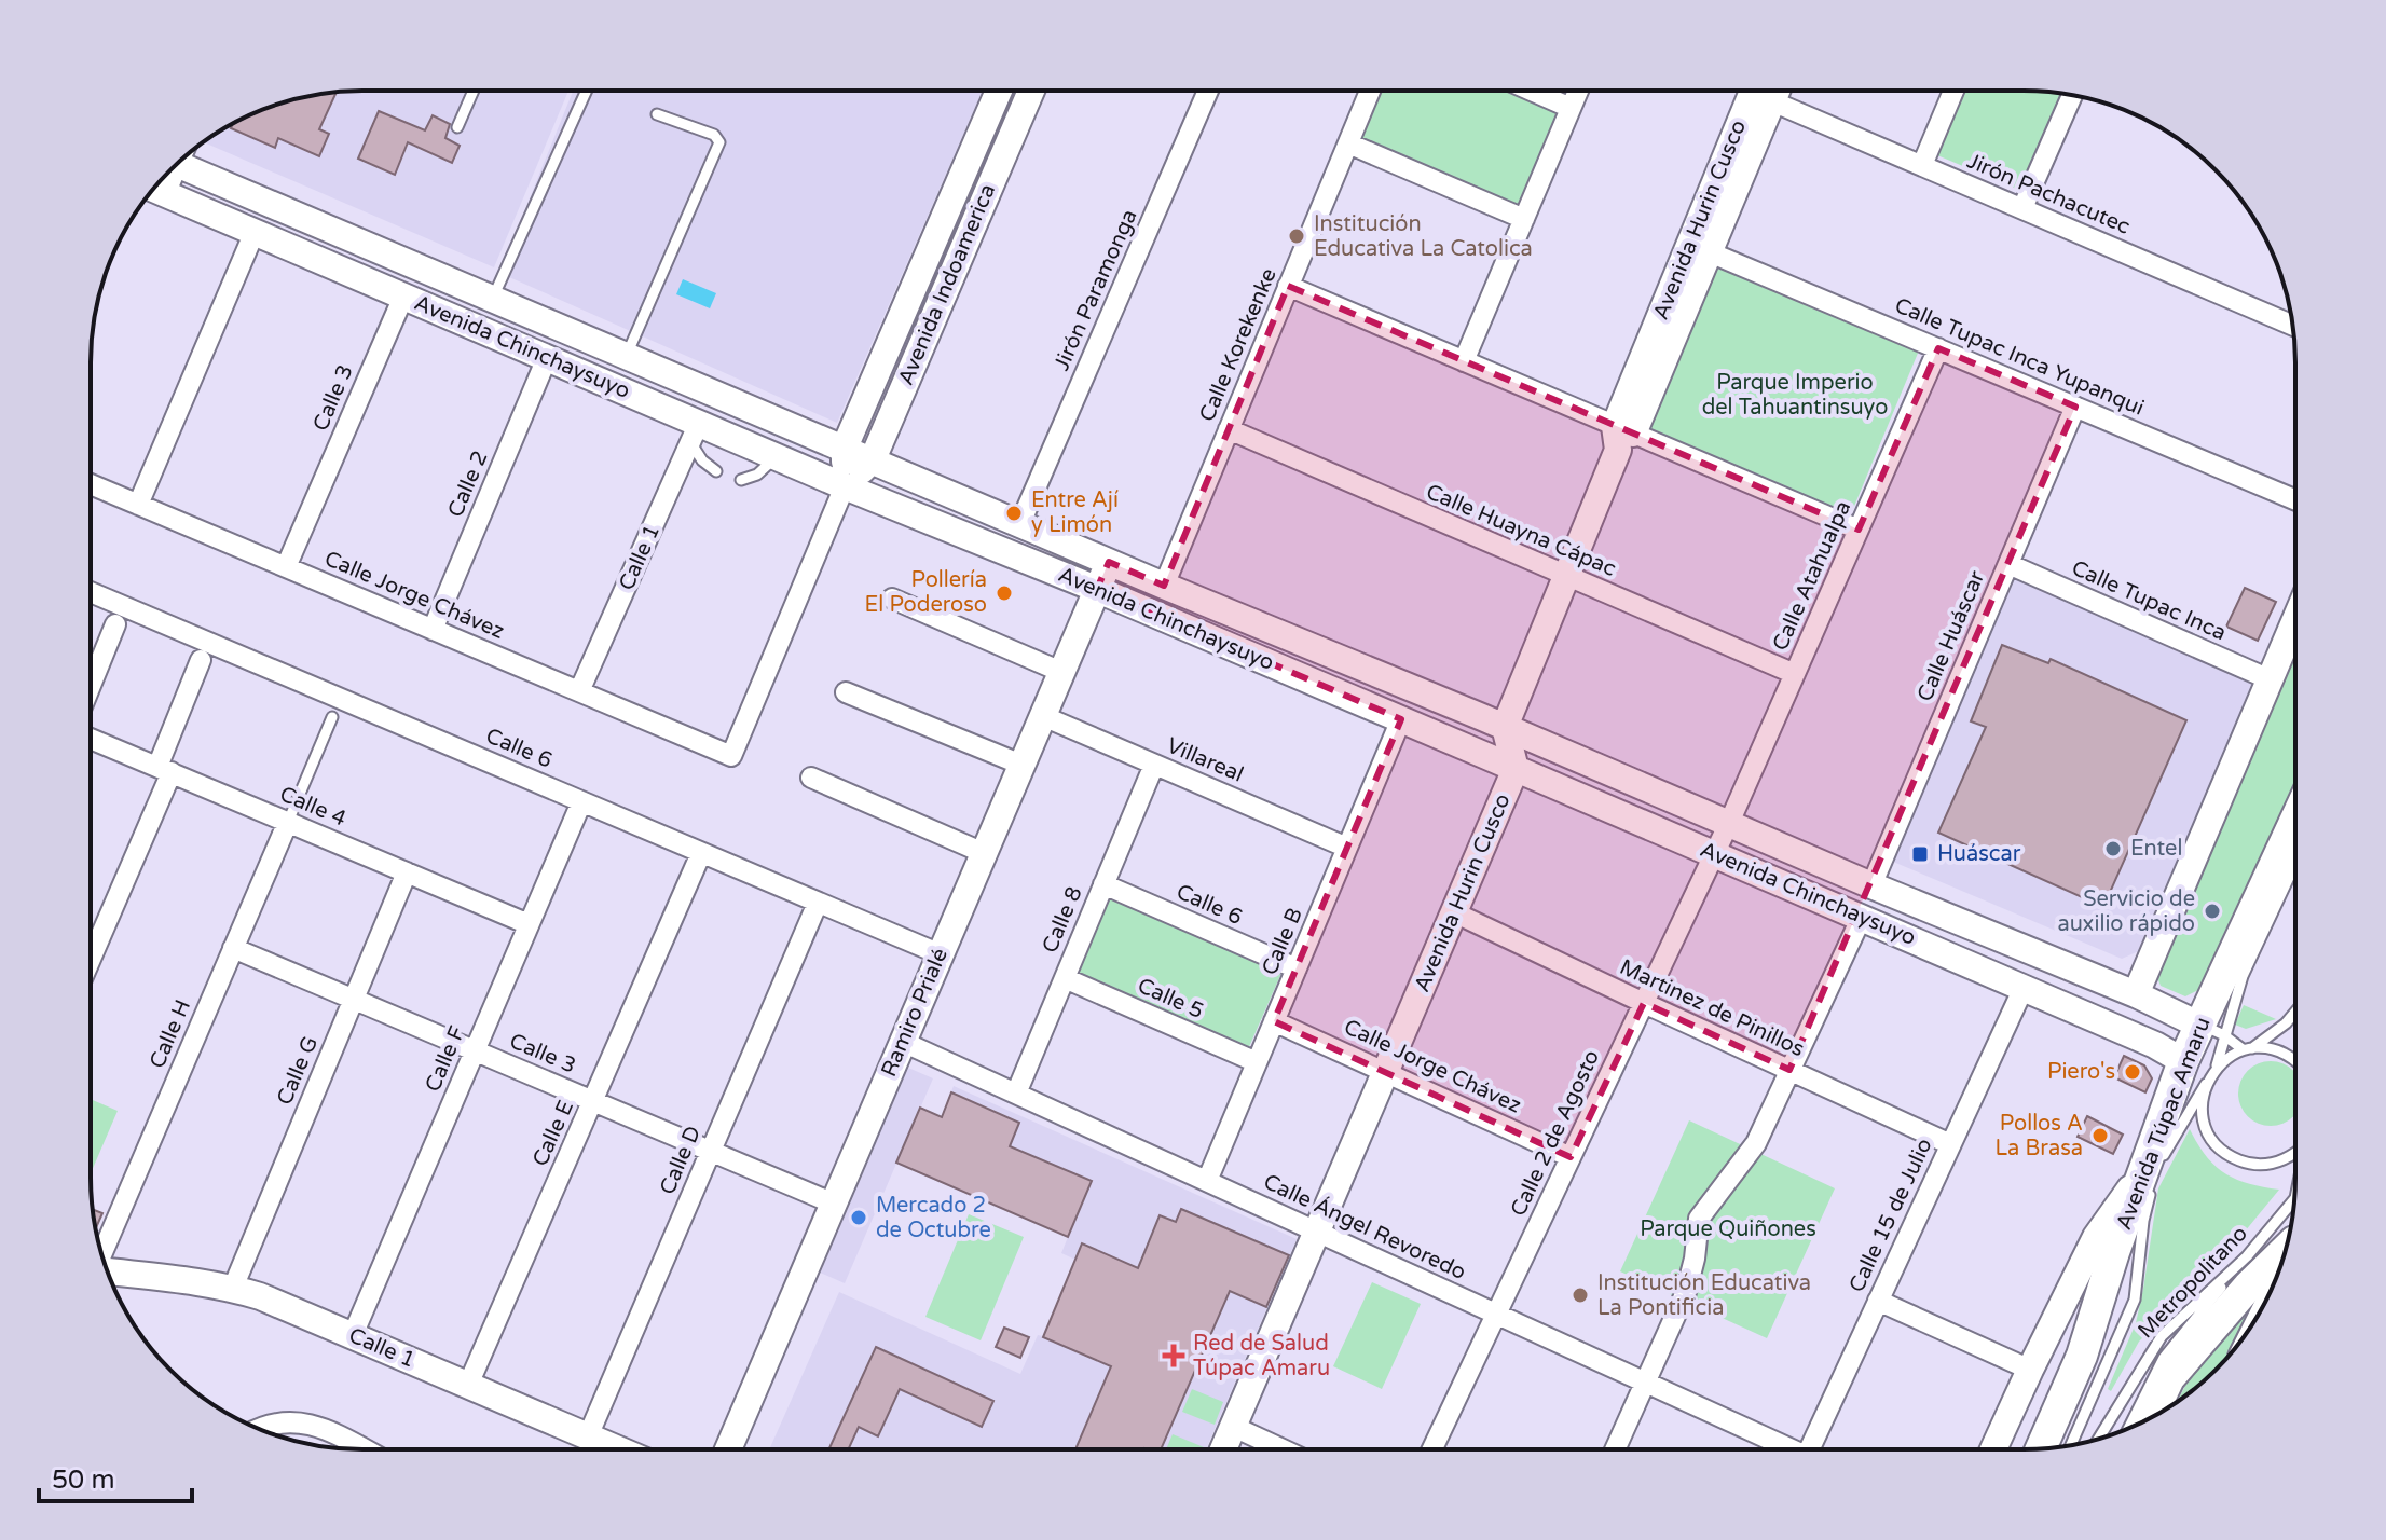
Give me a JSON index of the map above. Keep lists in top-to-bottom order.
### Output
{
  "streets": {
    "main road": [
      "Avenida Hurin Cusco",
      "Avenida Indoamerica",
      "Avenida Chinchaysuyo",
      "Calle 1",
      "Ramiro Prialé",
      "Avenida Túpac Amaru"
    ],
    "street": [
      "Jirón Pachacutec",
      "Jirón Paramonga",
      "Calle Korekenke",
      "Calle Tupac Inca Yupanqui",
      "Calle 3",
      "Calle 2",
      "Calle Huayna Cápac",
      "Calle Atahualpa",
      "Calle Jorge Chávez",
      "Calle Tupac Inca",
      "Calle Huáscar",
      "Calle 6",
      "Villareal",
      "Calle 4",
      "Calle 8",
      "Calle B",
      "Calle 5",
      "Martinez de Pinillos",
      "Calle H",
      "Calle F",
      "Calle G",
      "Calle E",
      "Calle 2 de Agosto",
      "Calle D",
      "Calle 15 de Julio",
      "Calle Ángel Revoredo"
    ],
    "lane": ["Metropolitano"]
  },
  "crossings": [
    ["Jirón Pachacutec", "Avenida Hurin Cusco"],
    ["Avenida Hurin Cusco", "Avenida Chinchaysuyo"],
    ["Avenida Hurin Cusco", "Calle Tupac Inca Yupanqui"],
    ["Avenida Hurin Cusco", "Calle Huayna Cápac"],
    ["Avenida Hurin Cusco", "Calle Jorge Chávez"],
    ["Avenida Hurin Cusco", "Martinez de Pinillos"],
    ["Avenida Hurin Cusco", "Calle Ángel Revoredo"],
    ["Avenida Indoamerica", "Avenida Chinchaysuyo"],
    ["Avenida Indoamerica", "Calle Jorge Chávez"],
    ["Jirón Paramonga", "Avenida Chinchaysuyo"],
    ["Calle Korekenke", "Avenida Chinchaysuyo"],
    ["Calle Korekenke", "Calle Huayna Cápac"],
    ["Avenida Chinchaysuyo", "Calle 3"],
    ["Avenida Chinchaysuyo", "Calle 2"],
    ["Avenida Chinchaysuyo", "Calle 1"],
    ["Avenida Chinchaysuyo", "Calle Atahualpa"],
    ["Avenida Chinchaysuyo", "Calle Huáscar"],
    ["Avenida Chinchaysuyo", "Calle B"],
    ["Avenida Chinchaysuyo", "Ramiro Prialé"],
    ["Avenida Chinchaysuyo", "Avenida Túpac Amaru"],
    ["Avenida Chinchaysuyo", "Calle 2 de Agosto"],
    ["Avenida Chinchaysuyo", "Calle 15 de Julio"],
    ["Calle Tupac Inca Yupanqui", "Calle Atahualpa"],
    ["Calle Tupac Inca Yupanqui", "Calle Huáscar"],
    ["Calle 3", "Calle Jorge Chávez"],
    ["Calle 3", "Ramiro Prialé"],
    ["Calle 3", "Calle H"],
    ["Calle 3", "Calle F"],
    ["Calle 3", "Calle G"],
    ["Calle 3", "Calle E"],
    ["Calle 3", "Calle D"],
    ["Calle 2", "Calle Jorge Chávez"],
    ["Calle Huayna Cápac", "Calle Atahualpa"],
    ["Calle 1", "Calle Jorge Chávez"],
    ["Calle 1", "Calle F"],
    ["Calle 1", "Calle G"],
    ["Calle 1", "Calle E"],
    ["Calle 1", "Calle D"],
    ["Calle Atahualpa", "Calle 2 de Agosto"],
    ["Calle Jorge Chávez", "Calle B"],
    ["Calle Jorge Chávez", "Calle 2 de Agosto"],
    ["Calle Tupac Inca", "Calle Huáscar"],
    ["Calle 6", "Calle 8"],
    ["Calle 6", "Calle B"],
    ["Calle 6", "Ramiro Prialé"],
    ["Calle 6", "Calle F"],
    ["Calle 6", "Calle E"],
    ["Calle 6", "Calle D"],
    ["Villareal", "Calle 8"],
    ["Villareal", "Calle B"],
    ["Villareal", "Ramiro Prialé"],
    ["Calle 4", "Calle H"],
    ["Calle 4", "Calle F"],
    ["Calle 4", "Calle G"],
    ["Calle 8", "Calle 5"],
    ["Calle 8", "Calle Ángel Revoredo"],
    ["Calle B", "Calle 5"],
    ["Calle B", "Calle Ángel Revoredo"],
    ["Martinez de Pinillos", "Calle 2 de Agosto"],
    ["Martinez de Pinillos", "Calle 15 de Julio"],
    ["Ramiro Prialé", "Calle Ángel Revoredo"],
    ["Avenida Túpac Amaru", "Metropolitano"],
    ["Calle 2 de Agosto", "Calle Ángel Revoredo"]
  ],
  "parks": ["Parque Imperio del Tahuantinsuyo", "Parque Quiñones"],
  "places": {
    "other": [
      "Institución Educativa La Catolica",
      "Entre Ají y Limón",
      "Pollería El Poderoso",
      "Entel",
      "Servicio de auxilio rápido",
      "Piero's",
      "Pollos A La Brasa",
      "Mercado 2 de Octubre",
      "Institución Educativa La Pontificia"
    ],
    "transit": ["Huáscar"],
    "health": ["Red de Salud Túpac Amaru"]
  },
  "scale_bar": "50 m"
}
